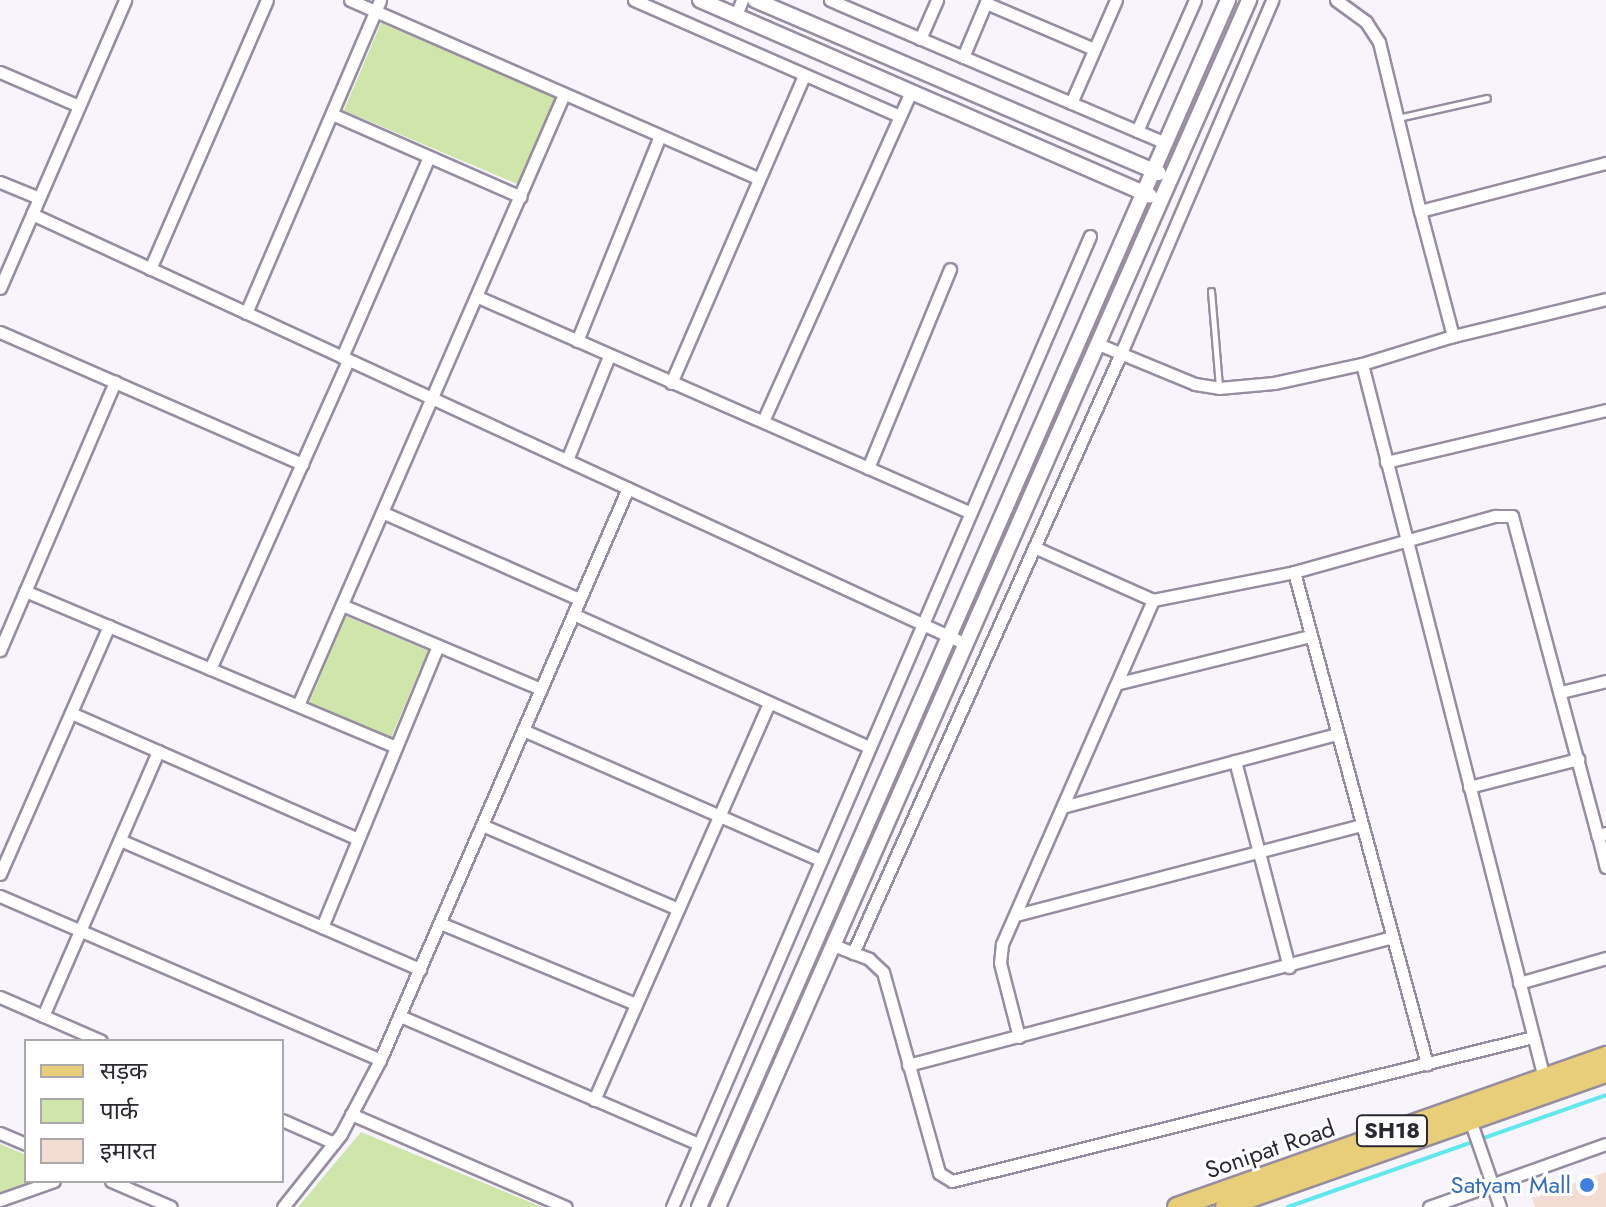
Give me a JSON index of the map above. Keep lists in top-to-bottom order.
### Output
{
  "streets": {
    "main road": ["SH18", "Sonipat Road"]
  },
  "places": ["Satyam Mall"],
  "legend": ["सड़क", "पार्क", "इमारत"]
}
